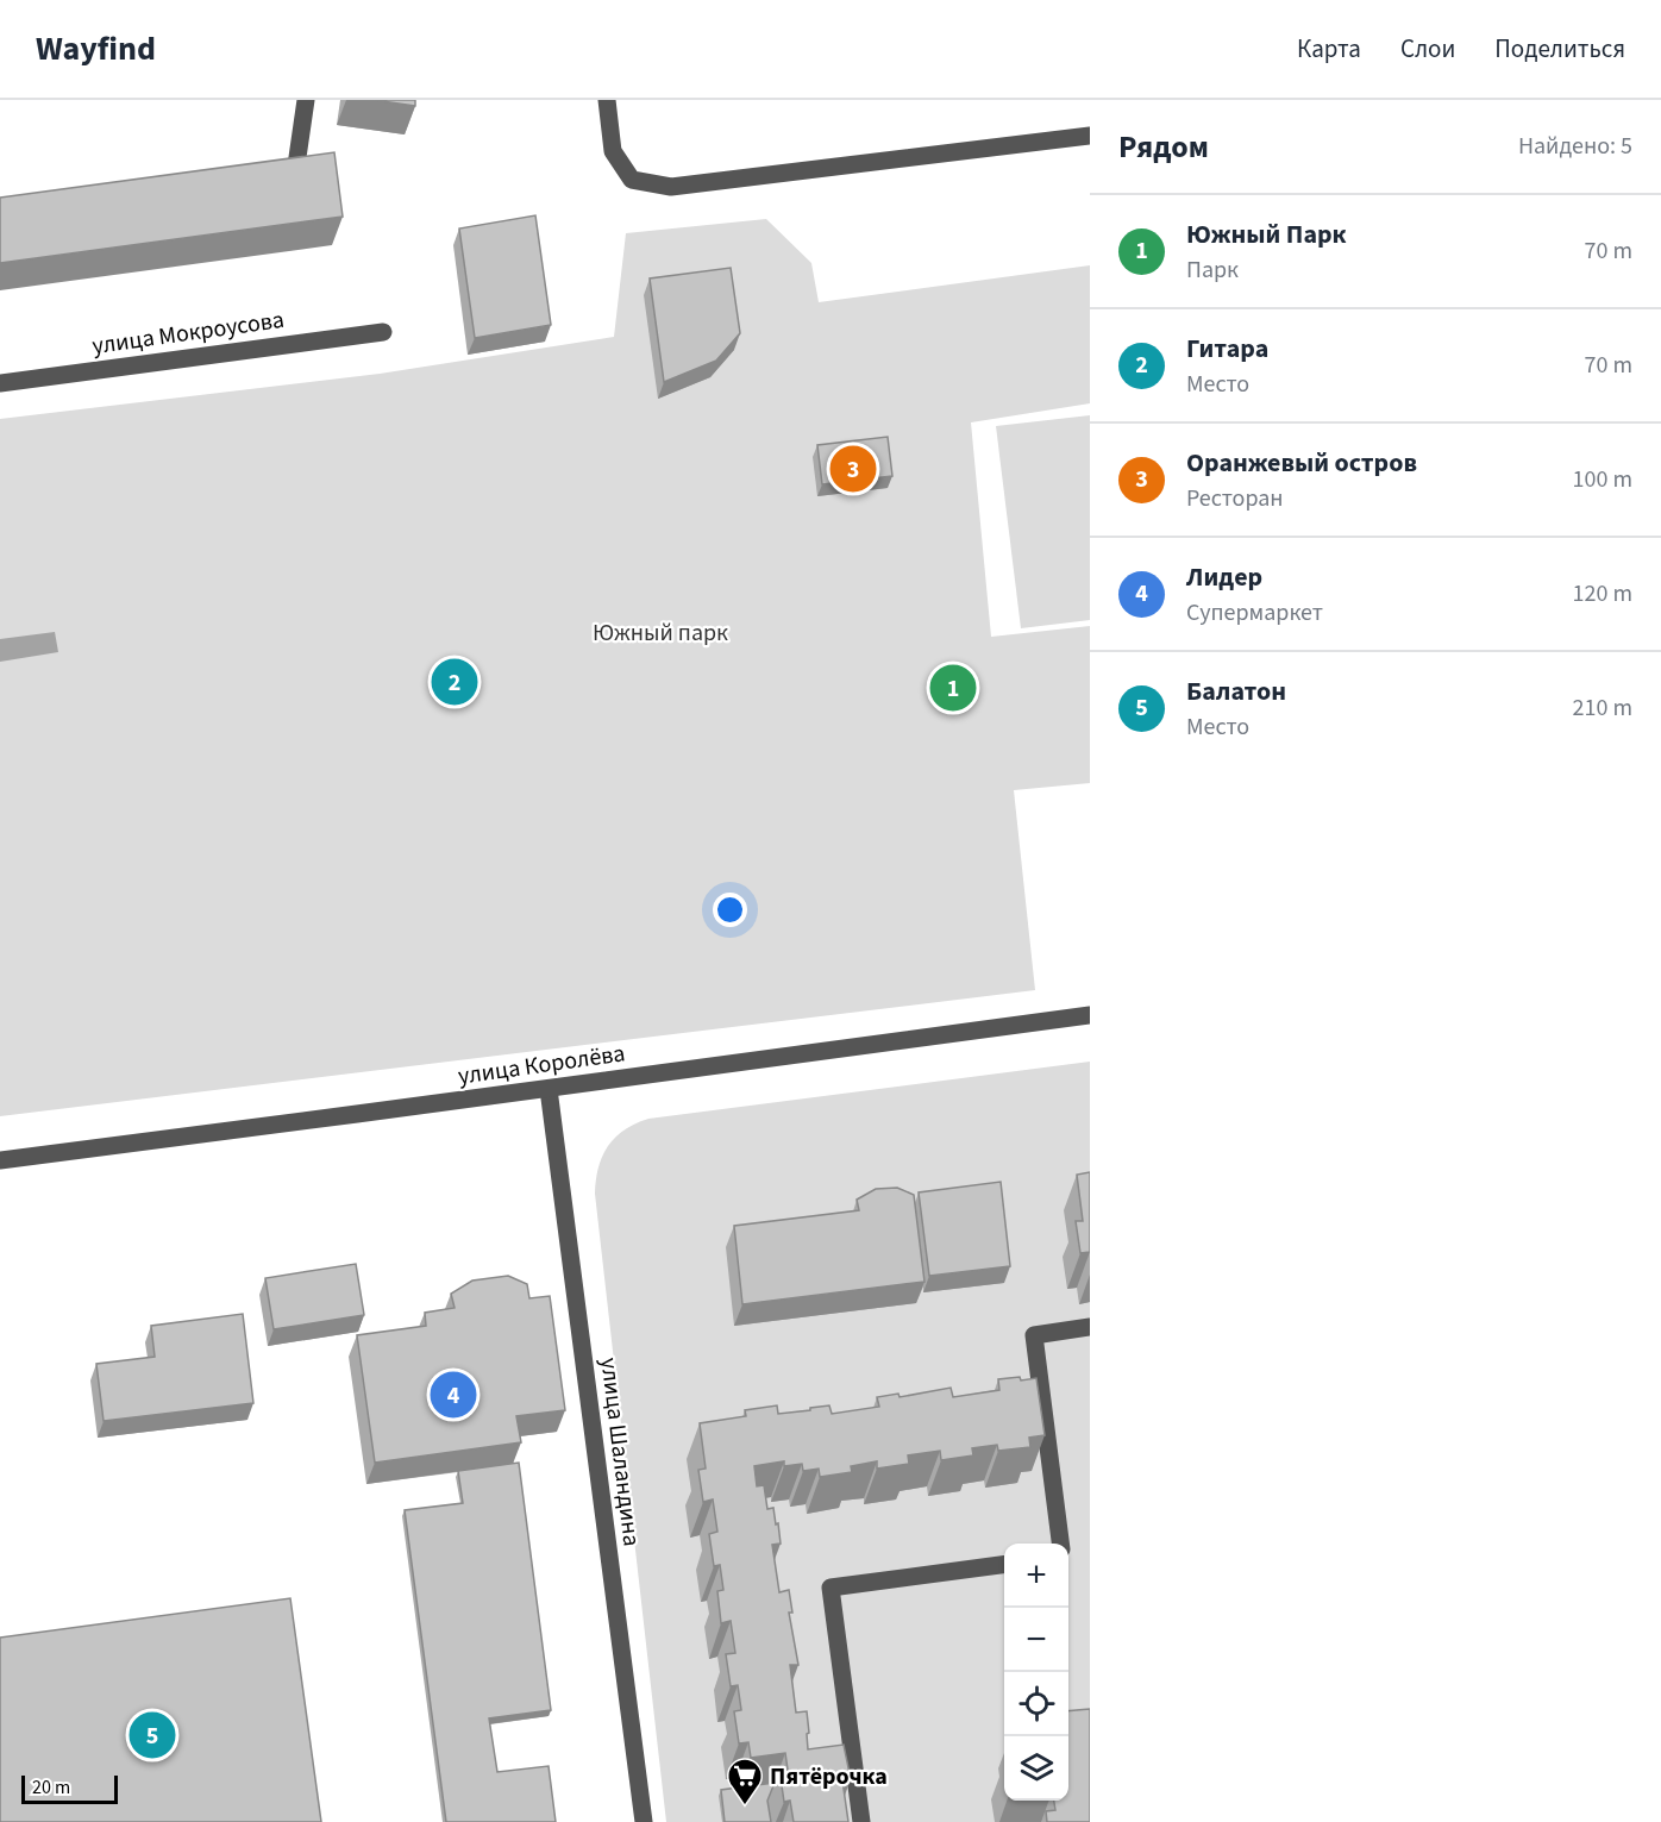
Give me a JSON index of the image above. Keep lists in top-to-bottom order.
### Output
{
  "streets": {
    "street": ["улица Мокроусова", "улица Королёва", "улица Шаландина"]
  },
  "crossings": [
    ["улица Королёва", "улица Шаландина"]
  ],
  "parks": ["Южный парк"],
  "places": {
    "supermarket": ["Пятёрочка"]
  },
  "scale_bar": "20 m",
  "page": {
    "header": "Wayfind",
    "nav": ["Карта", "Слои", "Поделиться"],
    "heading": ["Рядом", "Найдено: 5"],
    "list": [
      {
        "mark": "1",
        "name": "Южный Парк",
        "note": "Парк",
        "value": "70 m"
      },
      {
        "mark": "2",
        "name": "Гитара",
        "note": "Место",
        "value": "70 m"
      },
      {
        "mark": "3",
        "name": "Оранжевый остров",
        "note": "Ресторан",
        "value": "100 m"
      },
      {
        "mark": "4",
        "name": "Лидер",
        "note": "Супермаркет",
        "value": "120 m"
      },
      {
        "mark": "5",
        "name": "Балатон",
        "note": "Место",
        "value": "210 m"
      }
    ],
    "pins": [
      "3",
      "2",
      "1",
      "4",
      "5"
    ],
    "map_buttons": ["+", "−"],
    "scale": "20 m"
  }
}
